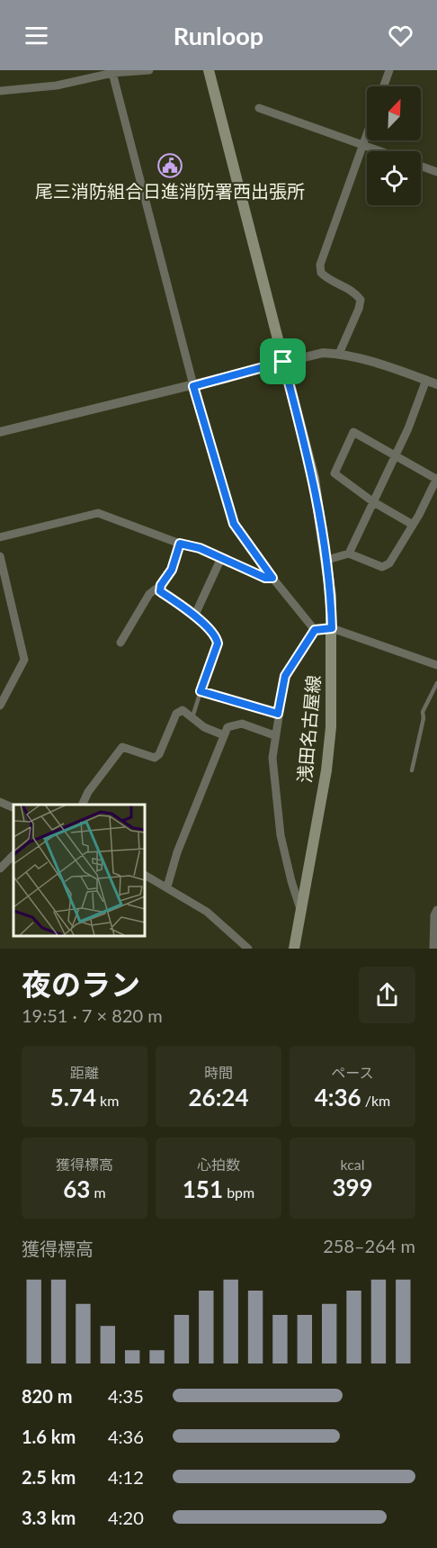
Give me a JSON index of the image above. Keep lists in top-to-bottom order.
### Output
{
  "streets": {
    "main road": ["浅田名古屋線"]
  },
  "places": {
    "public building": ["尾三消防組合日進消防署西出張所"]
  },
  "north": "top right",
  "page": {
    "header": "Runloop",
    "heading": ["夜のラン", "19:51 · 7 × 820 m"],
    "stats": [
      ["距離", "5.74 km"],
      ["時間", "26:24"],
      ["ペース", "4:36 /km"],
      ["獲得標高", "63 m"],
      ["心拍数", "151 bpm"],
      ["kcal", "399"]
    ],
    "chart": ["獲得標高", "258–264 m"],
    "list": [
      {
        "name": "820 m",
        "note": "4:35"
      },
      {
        "name": "1.6 km",
        "note": "4:36"
      },
      {
        "name": "2.5 km",
        "note": "4:12"
      },
      {
        "name": "3.3 km",
        "note": "4:20"
      }
    ]
  }
}
